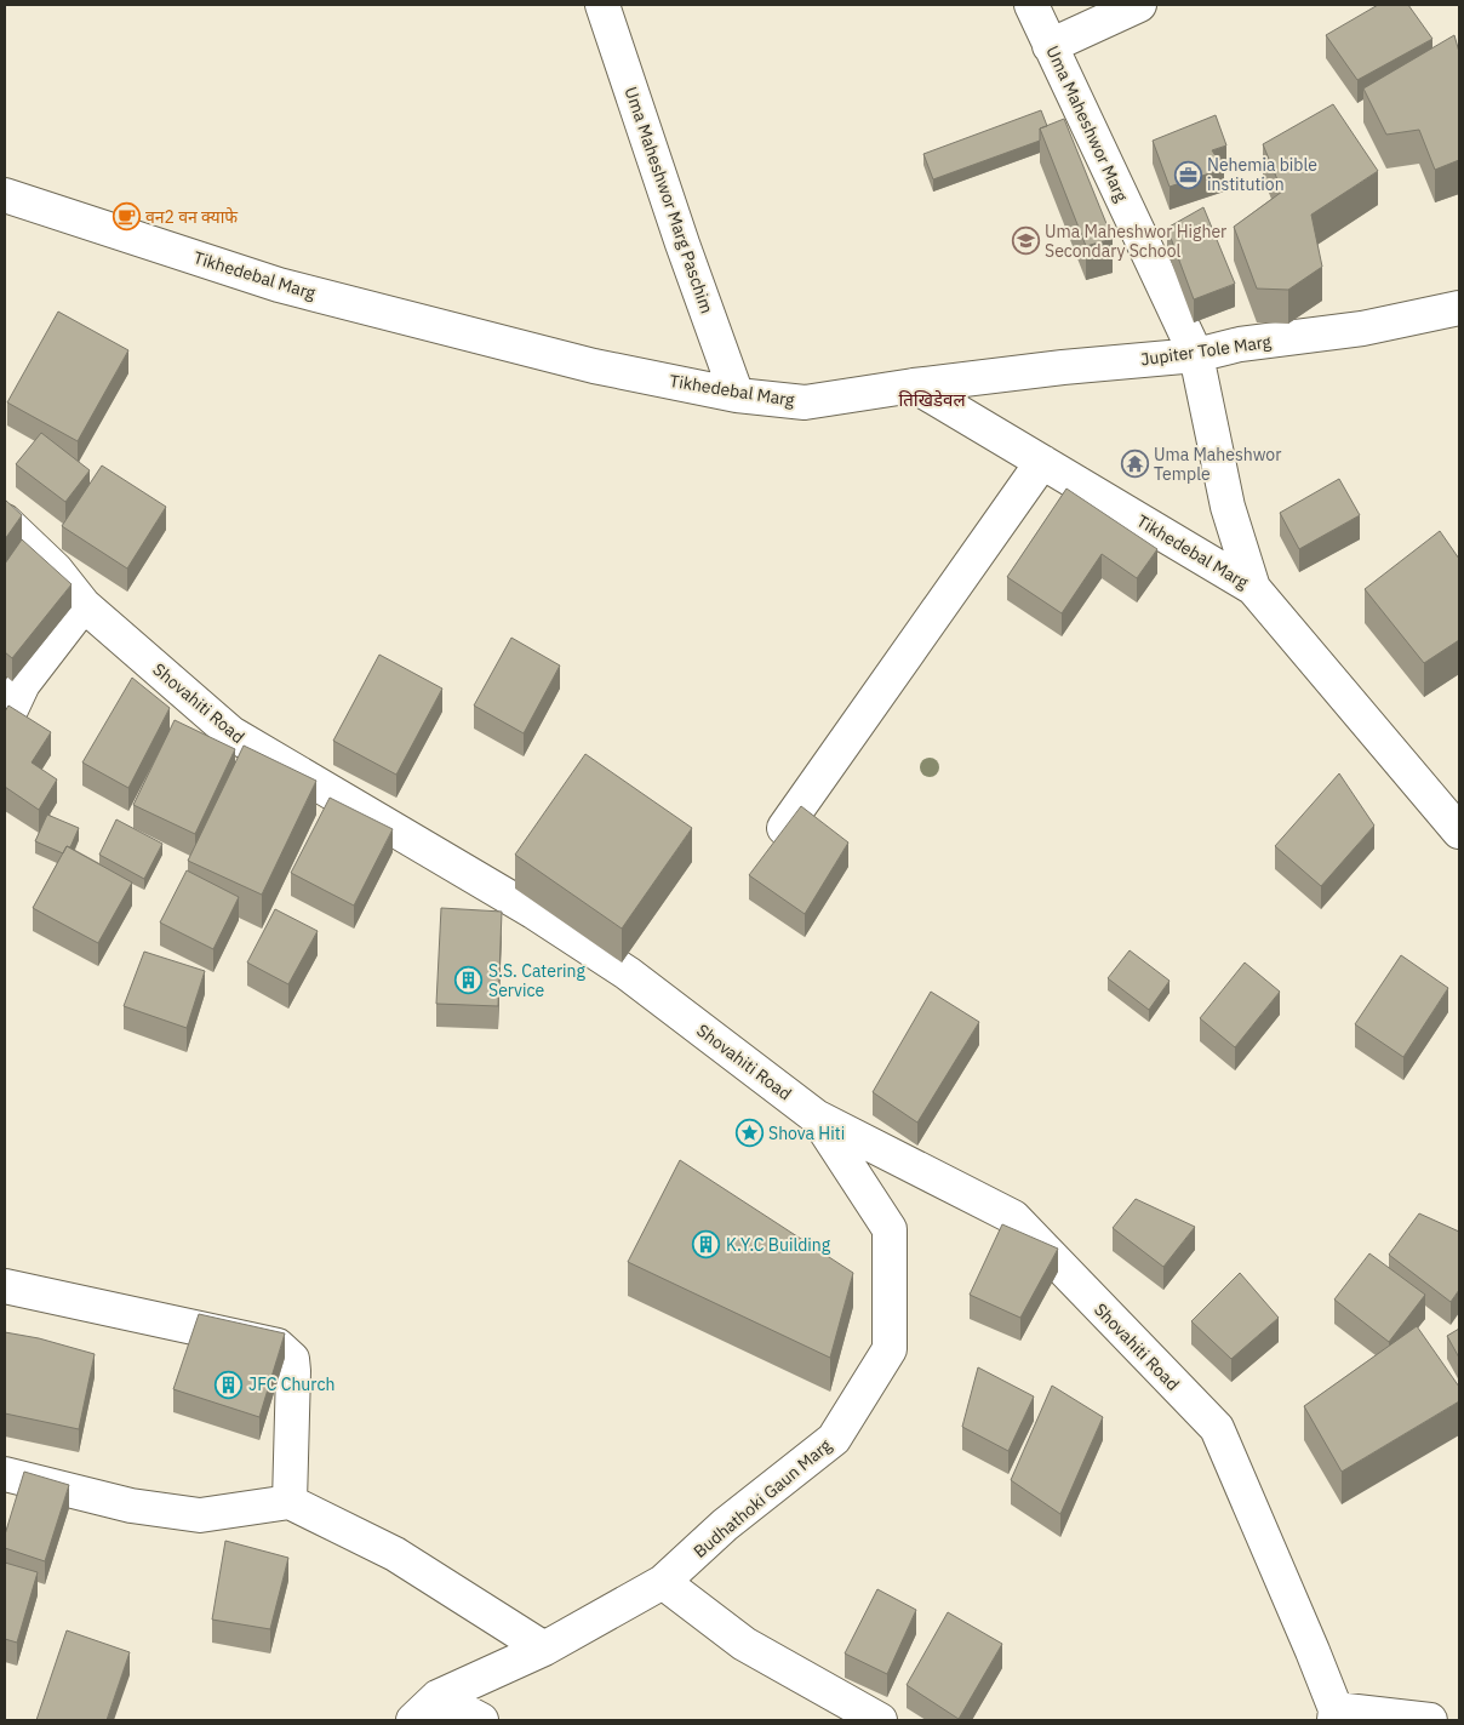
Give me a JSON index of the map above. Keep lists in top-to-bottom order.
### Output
{
  "streets": {
    "street": [
      "Uma Maheshwor Marg",
      "Uma Maheshwor Marg Paschim",
      "Tikhedebal Marg",
      "Jupiter Tole Marg",
      "Shovahiti Road",
      "Budhathoki Gaun Marg"
    ]
  },
  "crossings": [
    ["Uma Maheshwor Marg", "Tikhedebal Marg"],
    ["Uma Maheshwor Marg", "Jupiter Tole Marg"],
    ["Uma Maheshwor Marg Paschim", "Tikhedebal Marg"],
    ["Tikhedebal Marg", "Jupiter Tole Marg"],
    ["Shovahiti Road", "Budhathoki Gaun Marg"]
  ],
  "districts": ["तिखिडेवल"],
  "places": {
    "office": ["Nehemia bible institution"],
    "cafe": ["वन2 वन क्याफे"],
    "school or university": ["Uma Maheshwor Higher Secondary School"],
    "temple": ["Uma Maheshwor Temple"],
    "building": ["S.S. Catering Service", "K.Y.C Building", "JFC Church"],
    "place": ["Shova Hiti"]
  }
}
